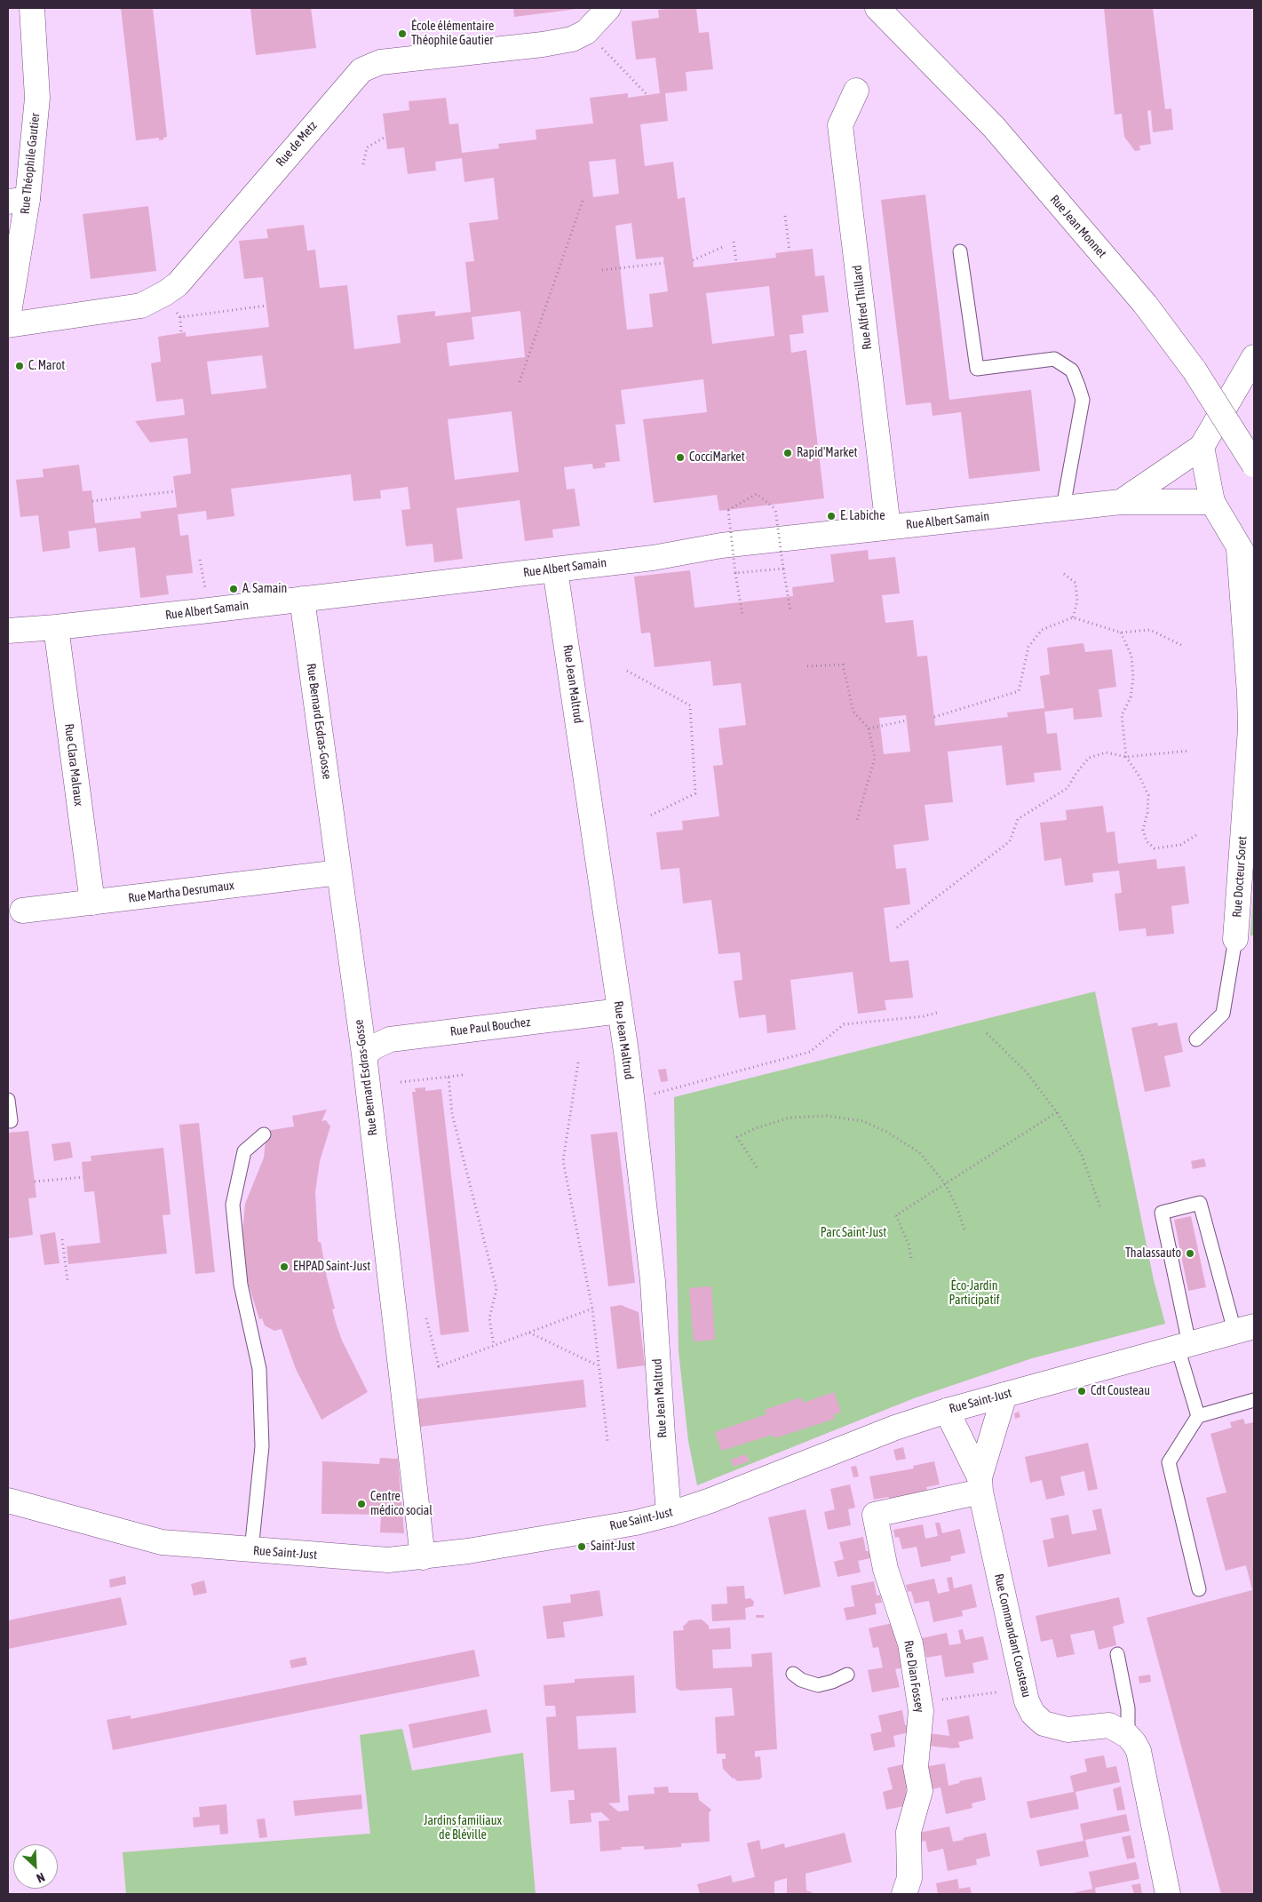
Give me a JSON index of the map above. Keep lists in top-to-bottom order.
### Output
{
  "streets": {
    "street": [
      "Rue de Metz",
      "Rue Théophile Gautier",
      "Rue Jean Monnet",
      "Rue Alfred Thillard",
      "Rue Albert Samain",
      "Rue Jean Maltrud",
      "Rue Bernard Esdras-Gosse",
      "Rue Clara Malraux",
      "Rue Docteur Soret",
      "Rue Martha Desrumaux",
      "Rue Paul Bouchez",
      "Rue Saint-Just",
      "Rue Commandant Cousteau",
      "Rue Dian Fossey"
    ]
  },
  "crossings": [
    ["Rue Alfred Thillard", "Rue Albert Samain"],
    ["Rue Albert Samain", "Rue Jean Maltrud"],
    ["Rue Albert Samain", "Rue Bernard Esdras-Gosse"],
    ["Rue Albert Samain", "Rue Clara Malraux"],
    ["Rue Jean Maltrud", "Rue Paul Bouchez"],
    ["Rue Jean Maltrud", "Rue Saint-Just"],
    ["Rue Bernard Esdras-Gosse", "Rue Martha Desrumaux"],
    ["Rue Bernard Esdras-Gosse", "Rue Paul Bouchez"],
    ["Rue Bernard Esdras-Gosse", "Rue Saint-Just"],
    ["Rue Clara Malraux", "Rue Martha Desrumaux"],
    ["Rue Saint-Just", "Rue Commandant Cousteau"],
    ["Rue Commandant Cousteau", "Rue Dian Fossey"]
  ],
  "parks": ["Parc Saint-Just", "Éco-Jardin Participatif", "Jardins familiaux de Bléville"],
  "places": [
    "École élémentaire Théophile Gautier",
    "C. Marot",
    "Rapid'Market",
    "CocciMarket",
    "E. Labiche",
    "A. Samain",
    "Thalassauto",
    "EHPAD Saint-Just",
    "Cdt Cousteau",
    "Centre médico social",
    "Saint-Just"
  ],
  "north": "bottom right"
}
